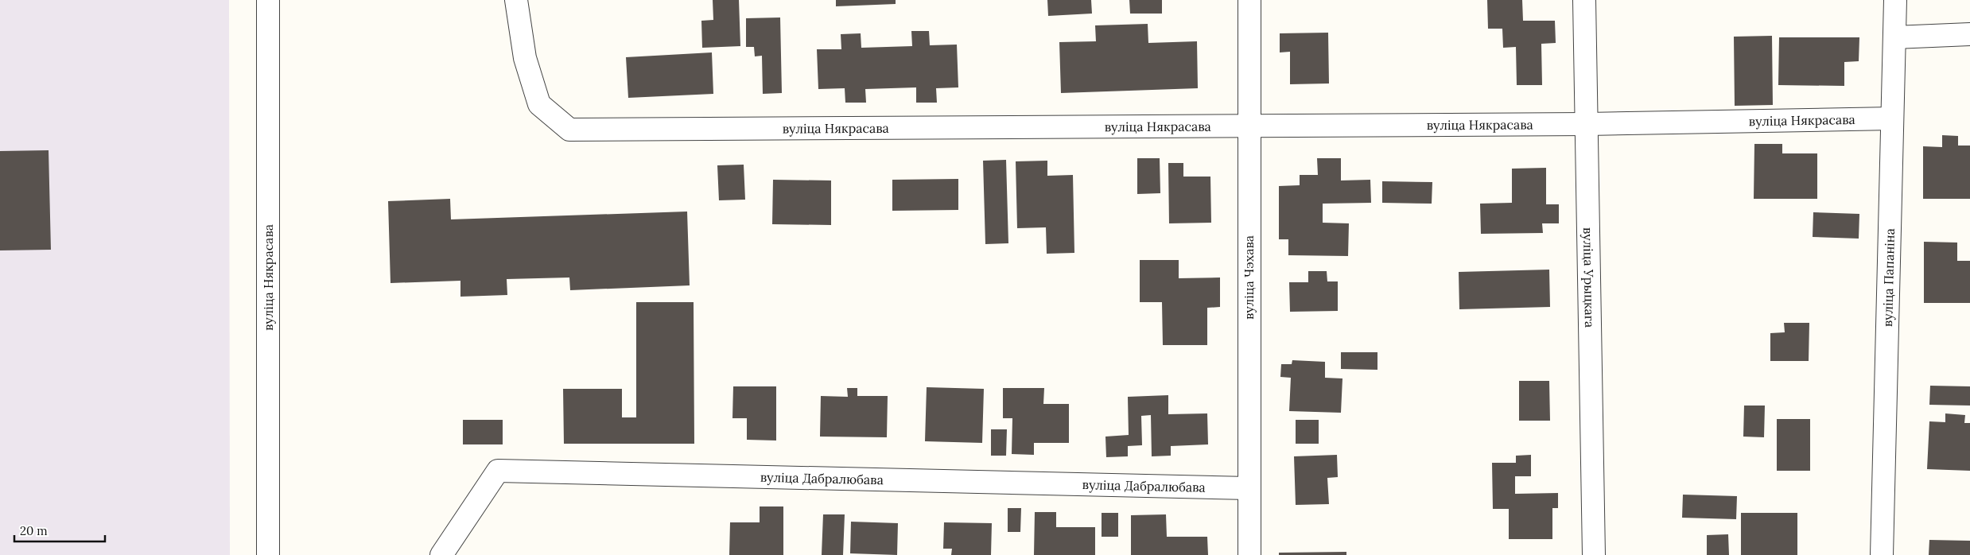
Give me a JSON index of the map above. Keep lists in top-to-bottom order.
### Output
{
  "streets": {
    "street": [
      "вуліца Някрасава",
      "вуліца Чэхава",
      "вуліца Урыцкага",
      "вуліца Папаніна",
      "вуліца Дабралюбава"
    ]
  },
  "crossings": [
    ["вуліца Някрасава", "вуліца Чэхава"],
    ["вуліца Някрасава", "вуліца Урыцкага"],
    ["вуліца Някрасава", "вуліца Папаніна"],
    ["вуліца Чэхава", "вуліца Дабралюбава"]
  ],
  "scale_bar": "20 m"
}
